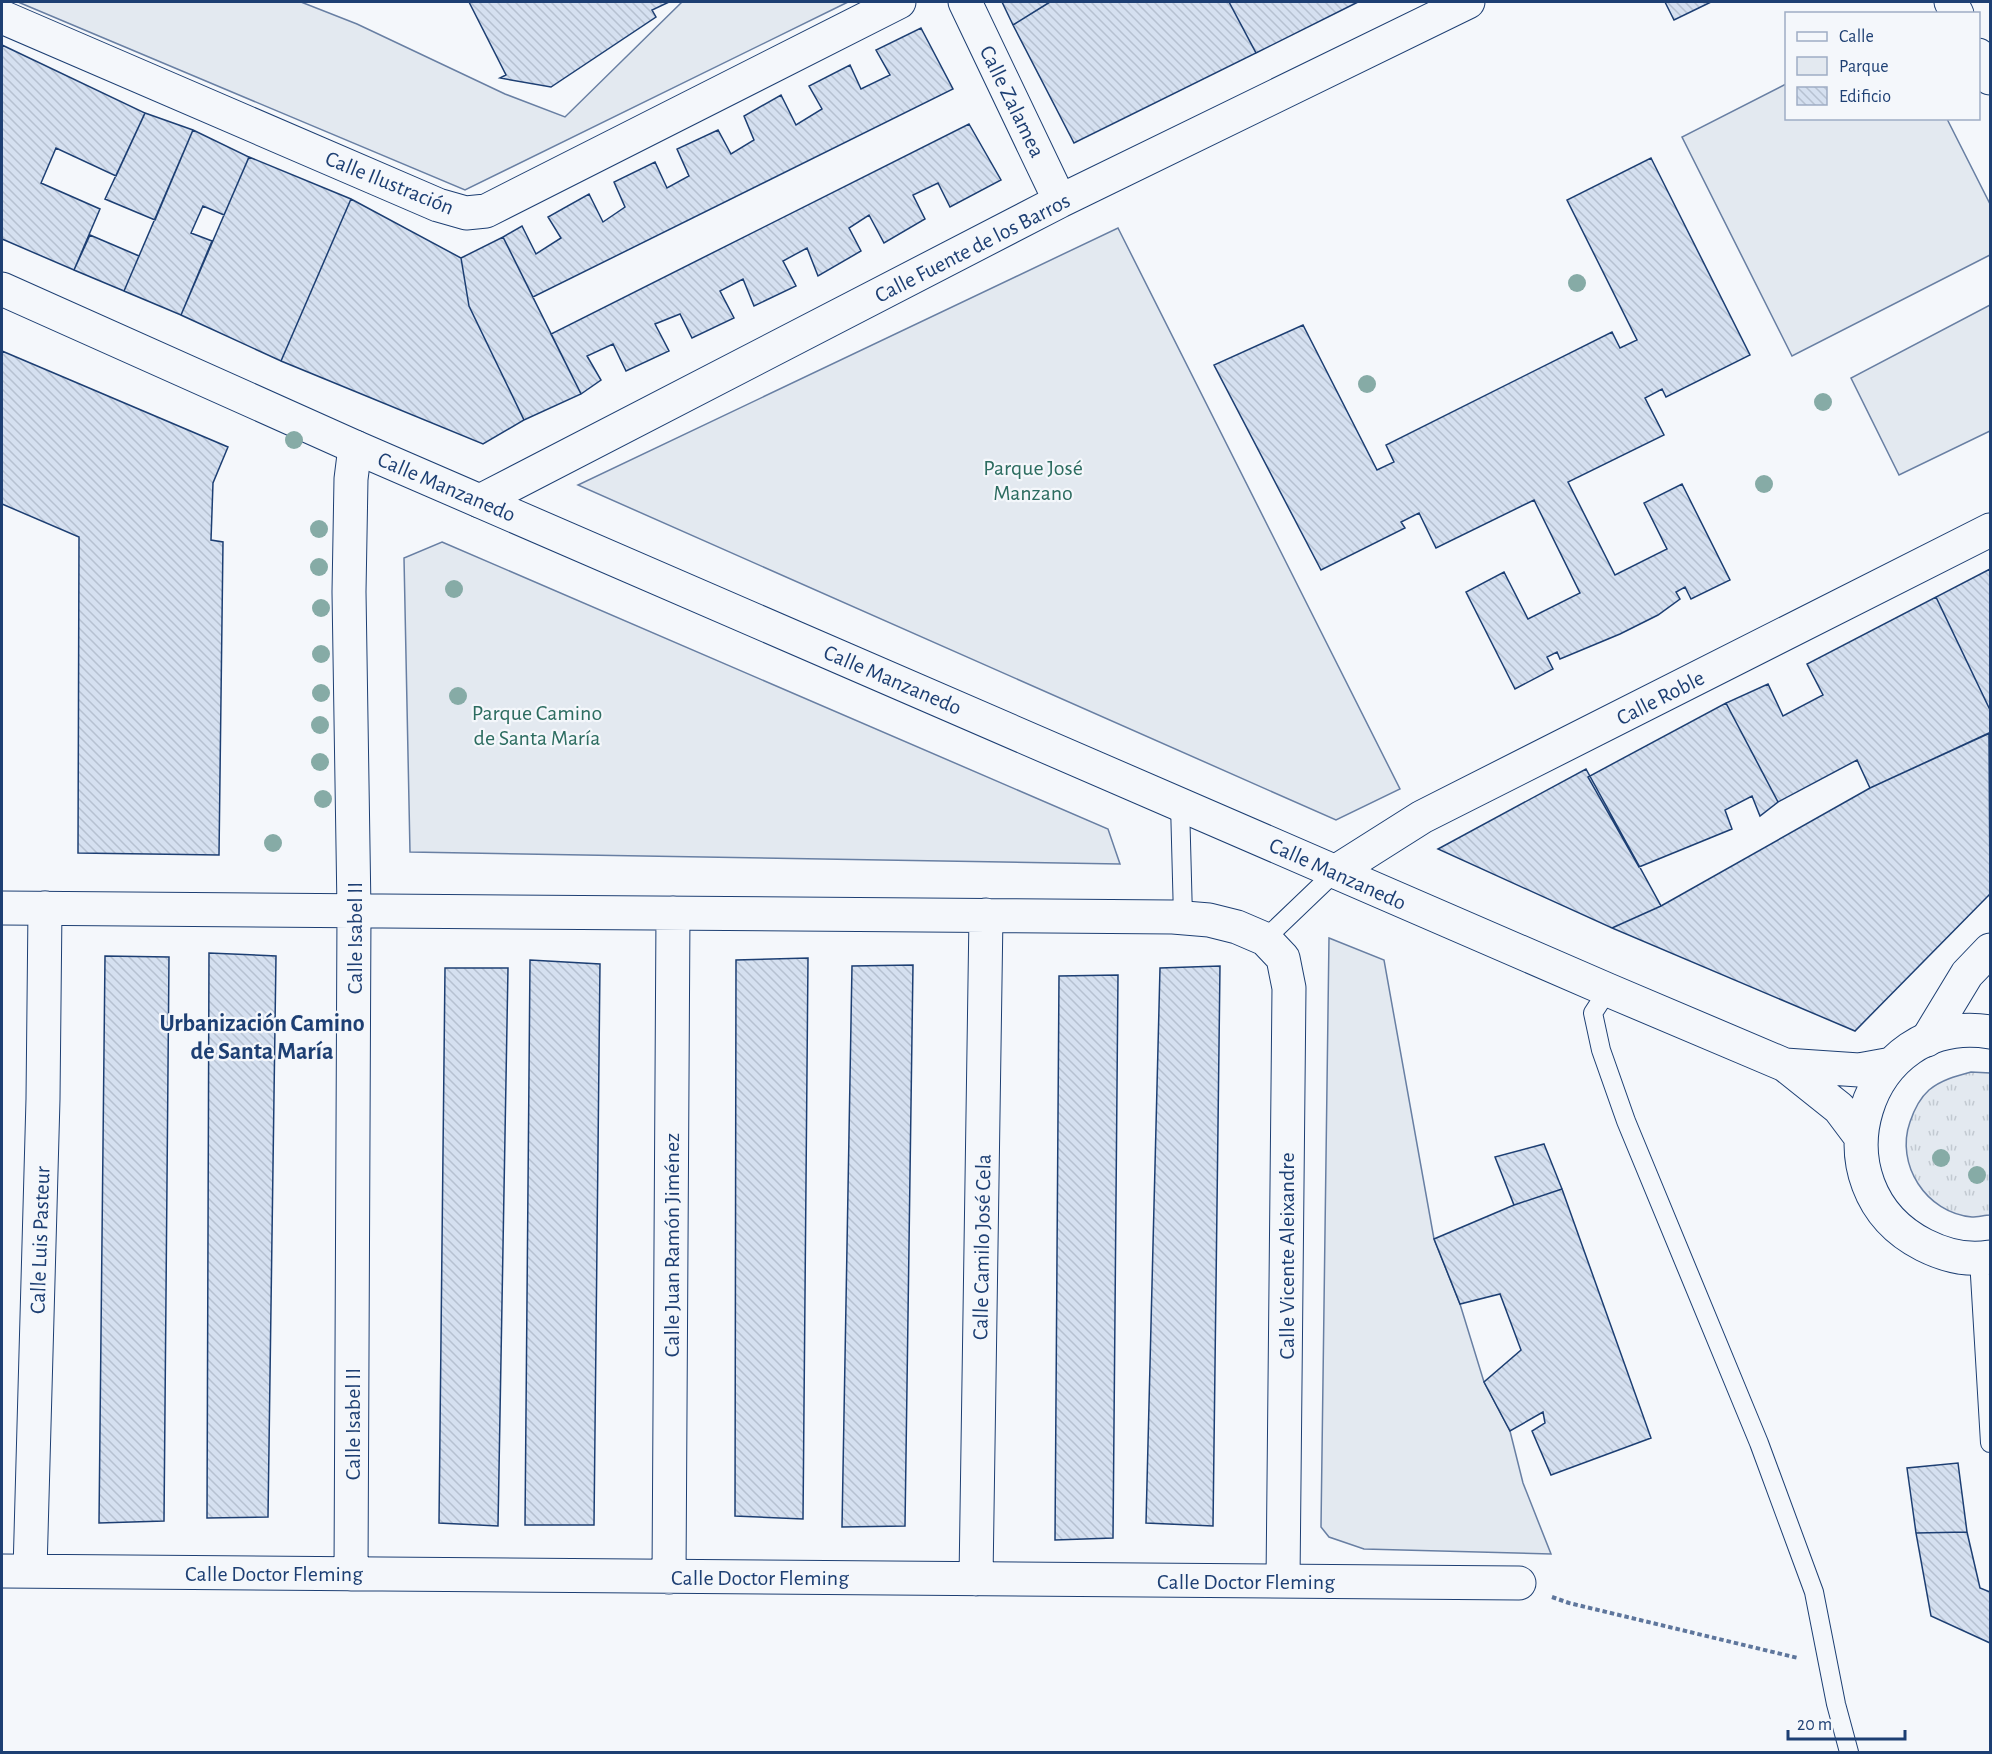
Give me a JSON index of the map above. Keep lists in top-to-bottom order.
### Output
{
  "streets": {
    "street": [
      "Calle Zalamea",
      "Calle Ilustración",
      "Calle Fuente de los Barros",
      "Calle Manzanedo",
      "Calle Roble",
      "Calle Isabel II",
      "Calle Luis Pasteur",
      "Calle Juan Ramón Jiménez",
      "Calle Camilo José Cela",
      "Calle Vicente Aleixandre",
      "Calle Doctor Fleming"
    ]
  },
  "crossings": [
    ["Calle Zalamea", "Calle Fuente de los Barros"],
    ["Calle Fuente de los Barros", "Calle Manzanedo"],
    ["Calle Manzanedo", "Calle Roble"],
    ["Calle Manzanedo", "Calle Isabel II"],
    ["Calle Isabel II", "Calle Doctor Fleming"],
    ["Calle Luis Pasteur", "Calle Doctor Fleming"],
    ["Calle Juan Ramón Jiménez", "Calle Doctor Fleming"],
    ["Calle Camilo José Cela", "Calle Doctor Fleming"],
    ["Calle Vicente Aleixandre", "Calle Doctor Fleming"]
  ],
  "districts": ["Urbanización Camino de Santa María"],
  "parks": ["Parque José Manzano", "Parque Camino de Santa María"],
  "legend": ["Calle", "Parque", "Edificio"],
  "scale_bar": "20 m"
}
